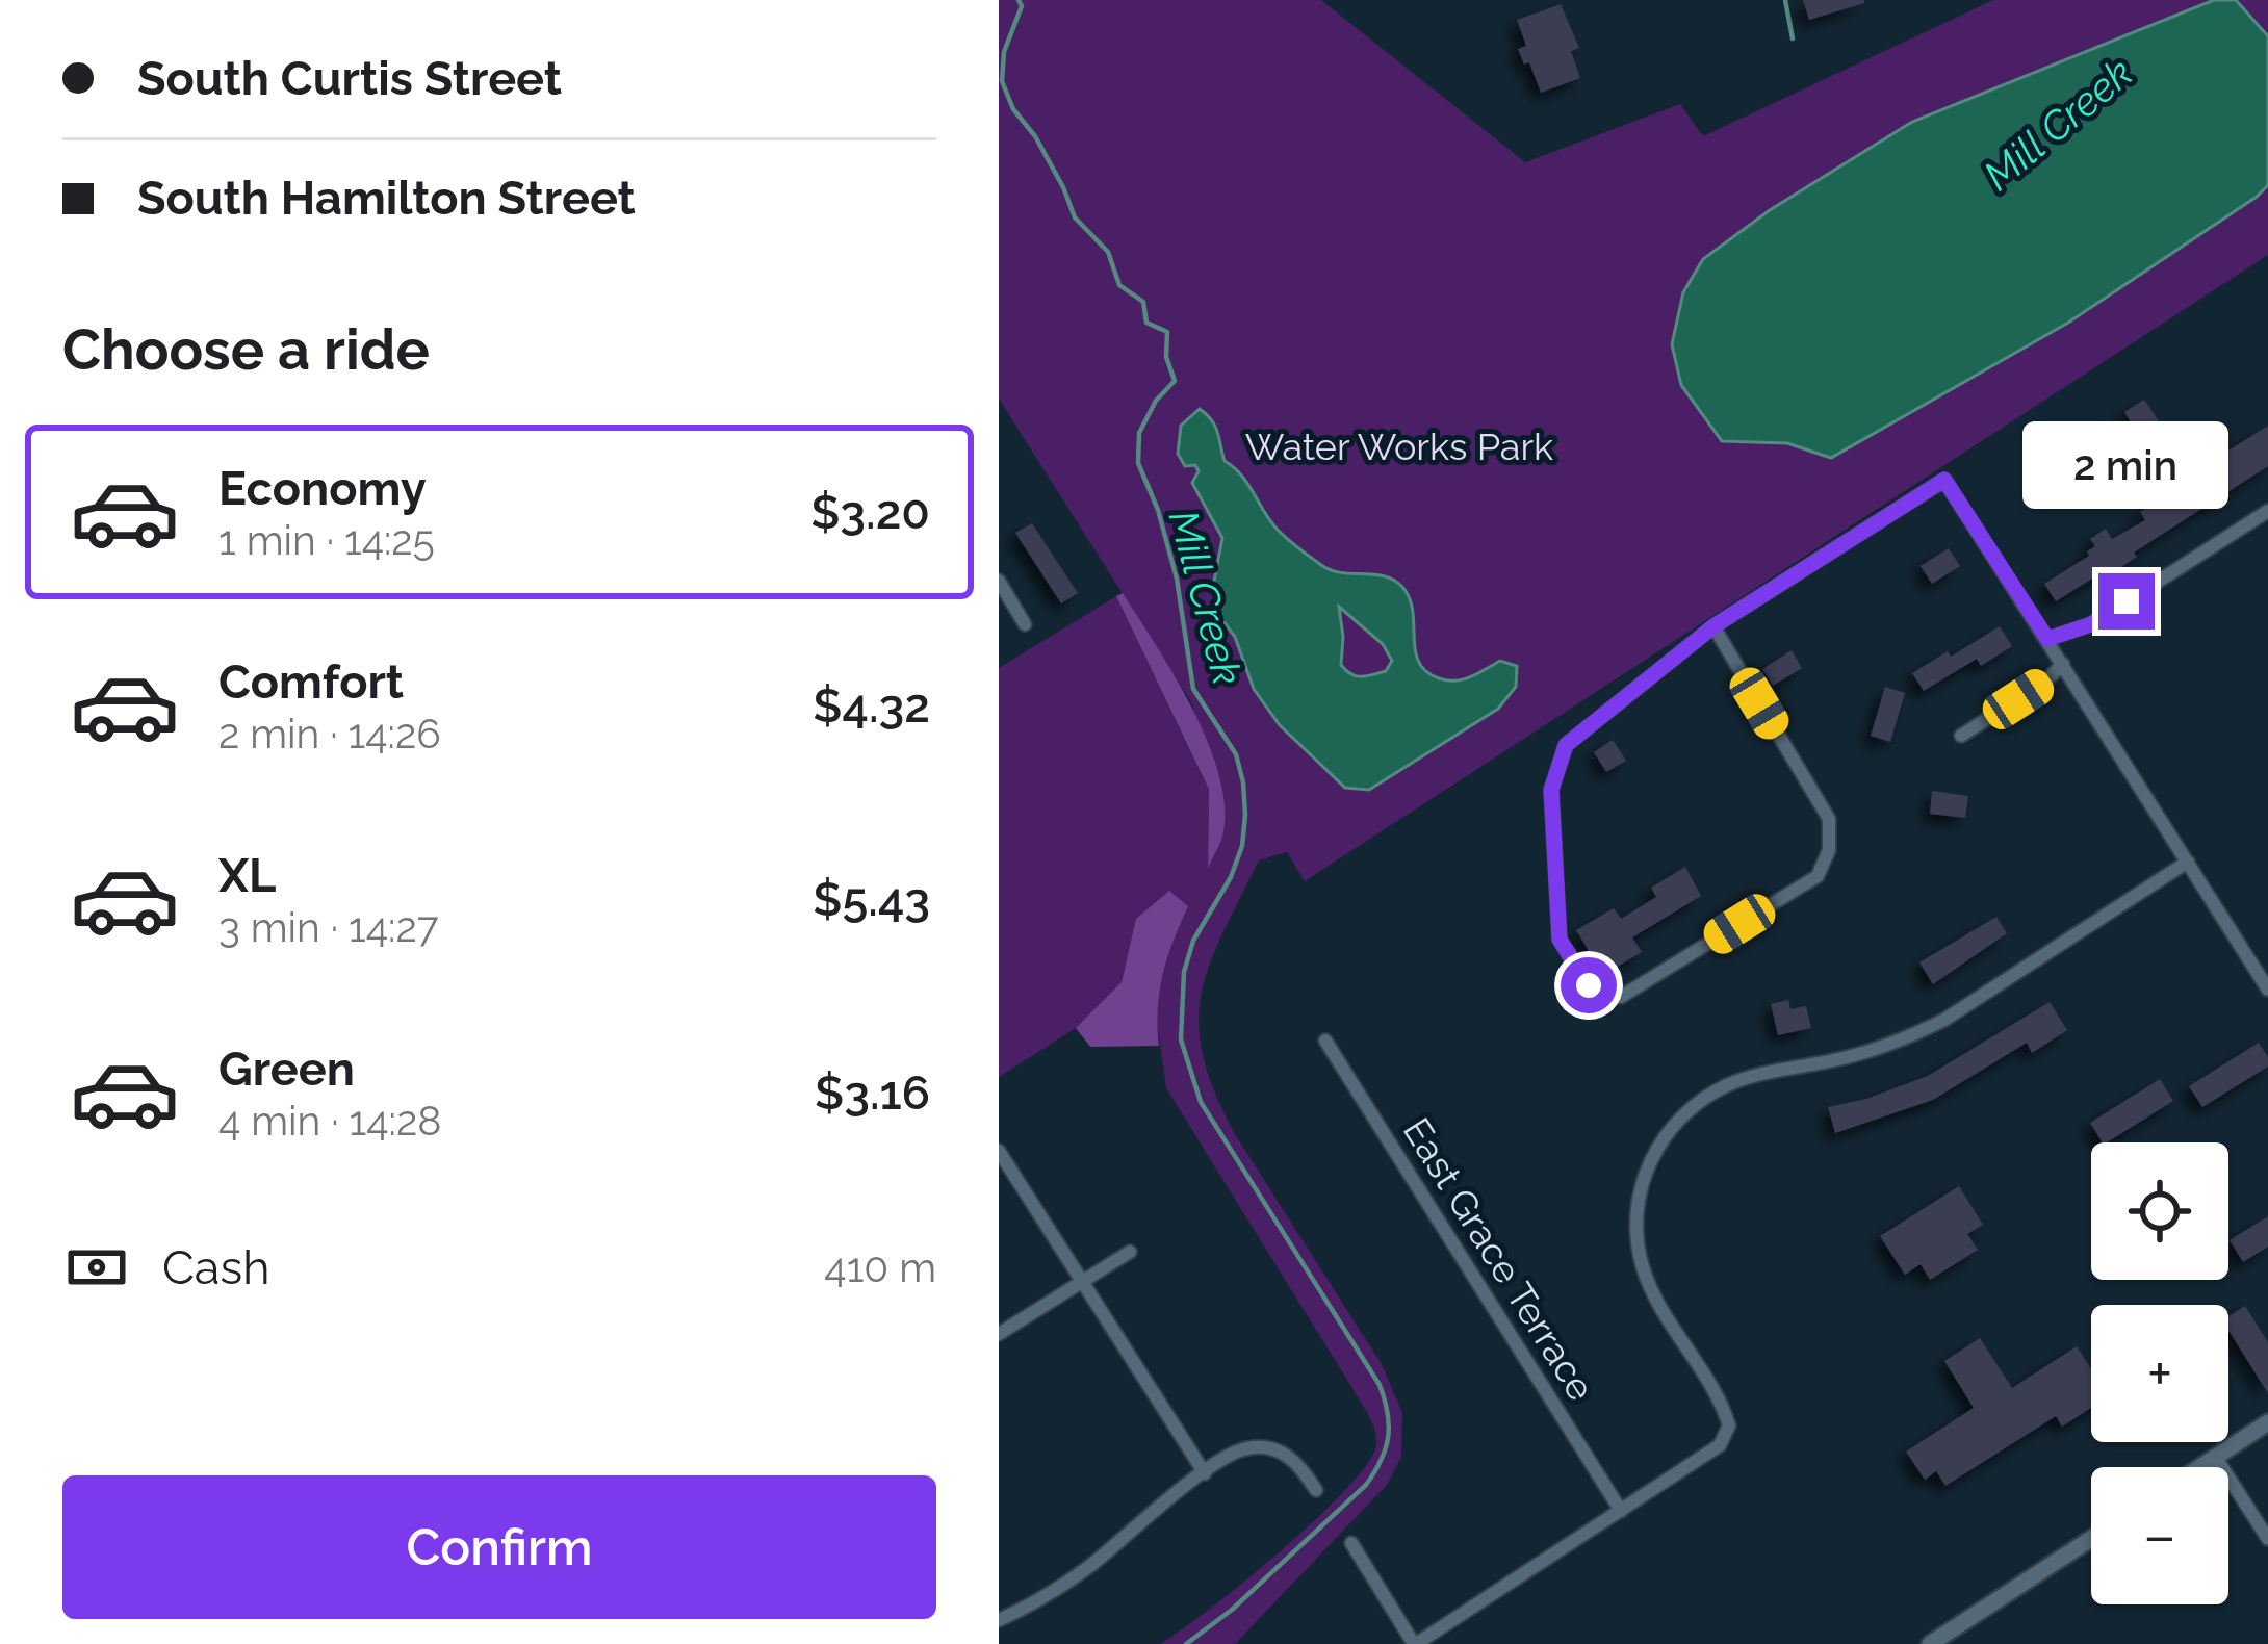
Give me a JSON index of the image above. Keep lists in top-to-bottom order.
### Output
{
  "streets": {
    "street": ["East Grace Terrace"]
  },
  "water": ["Mill Creek"],
  "parks": ["Water Works Park"],
  "page": {
    "banner": ["South Curtis Street", "South Hamilton Street"],
    "heading": "Choose a ride",
    "bubble": "2 min",
    "list": [
      {
        "name": "Economy",
        "note": "1 min · 14:25",
        "value": "$3.20"
      },
      {
        "name": "Comfort",
        "note": "2 min · 14:26",
        "value": "$4.32"
      },
      {
        "name": "XL",
        "note": "3 min · 14:27",
        "value": "$5.43"
      },
      {
        "name": "Green",
        "note": "4 min · 14:28",
        "value": "$3.16"
      }
    ],
    "map_buttons": ["+", "−"],
    "pay": ["Cash", "410 m"],
    "buttons": "Confirm"
  }
}
